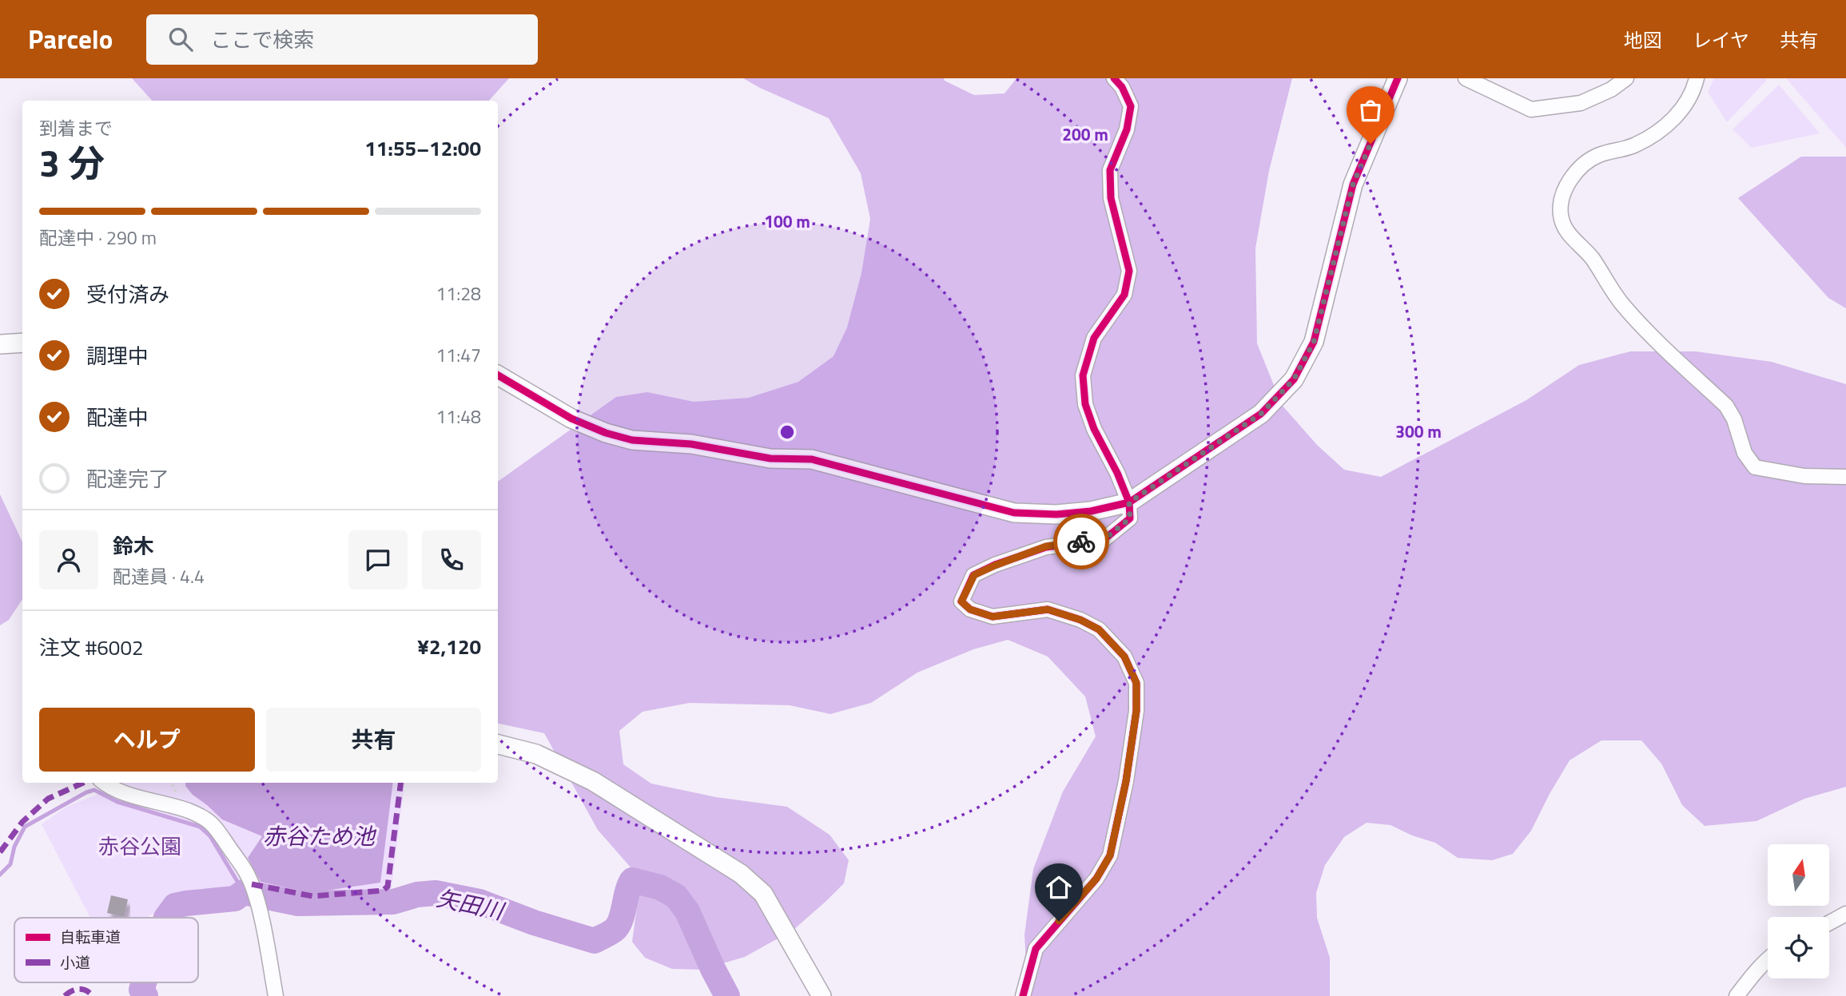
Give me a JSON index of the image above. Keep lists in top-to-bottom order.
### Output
{
  "water": ["赤谷ため池", "矢田川"],
  "parks": ["赤谷公園"],
  "legend": ["自転車道", "小道"],
  "north": "top",
  "page": {
    "header": "Parcelo",
    "search": "ここで検索",
    "nav": ["地図", "レイヤ", "共有"],
    "heading": ["3 分", "到着まで", "11:55–12:00"],
    "panel": [
      "鈴木",
      "配達員 · 4.4",
      "注文 #6002",
      "¥2,120"
    ],
    "bar": "配達中 · 290 m",
    "list": [
      ["受付済み", "11:28"],
      ["調理中", "11:47"],
      ["配達中", "11:48"],
      "配達完了"
    ],
    "buttons": ["ヘルプ", "共有"]
  },
  "rings": ["200 m", "100 m", "300 m"]
}
